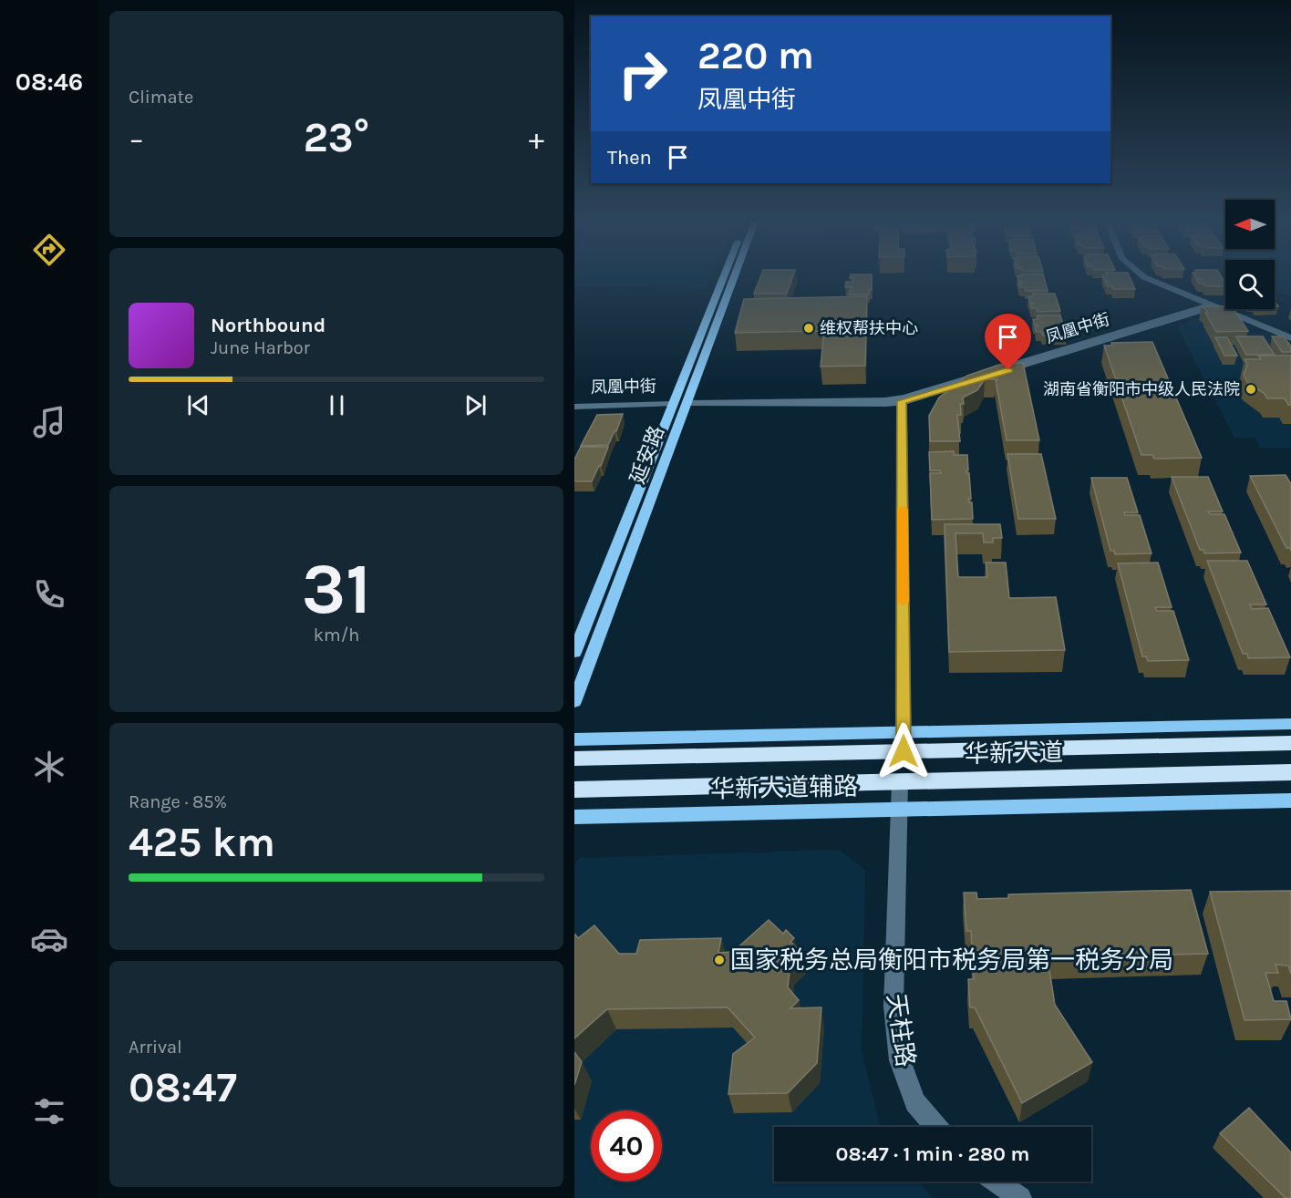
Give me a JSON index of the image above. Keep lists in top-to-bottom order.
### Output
{
  "streets": {
    "highway": ["华新大道"],
    "main road": ["延安路", "华新大道辅路"],
    "street": ["凤凰中街", "天柱路"]
  },
  "crossings": [
    ["凤凰中街", "延安路"],
    ["华新大道", "天柱路"],
    ["华新大道辅路", "天柱路"]
  ],
  "places": ["维权帮扶中心", "湖南省衡阳市中级人民法院", "国家税务总局衡阳市税务局第一税务分局"],
  "north": "left",
  "page": {
    "tabs": "08:46",
    "tile": [
      "Climate",
      ["31", "km/h"],
      ["Range · 85%", "425 km"],
      ["Arrival", "08:47"]
    ],
    "turn": ["220 m", "凤凰中街"],
    "heat": ["−", "23°", "+"],
    "then": "Then",
    "song": ["Northbound", "June Harbor"],
    "limit": "40",
    "trip": "08:47 · 1 min · 280 m"
  }
}
